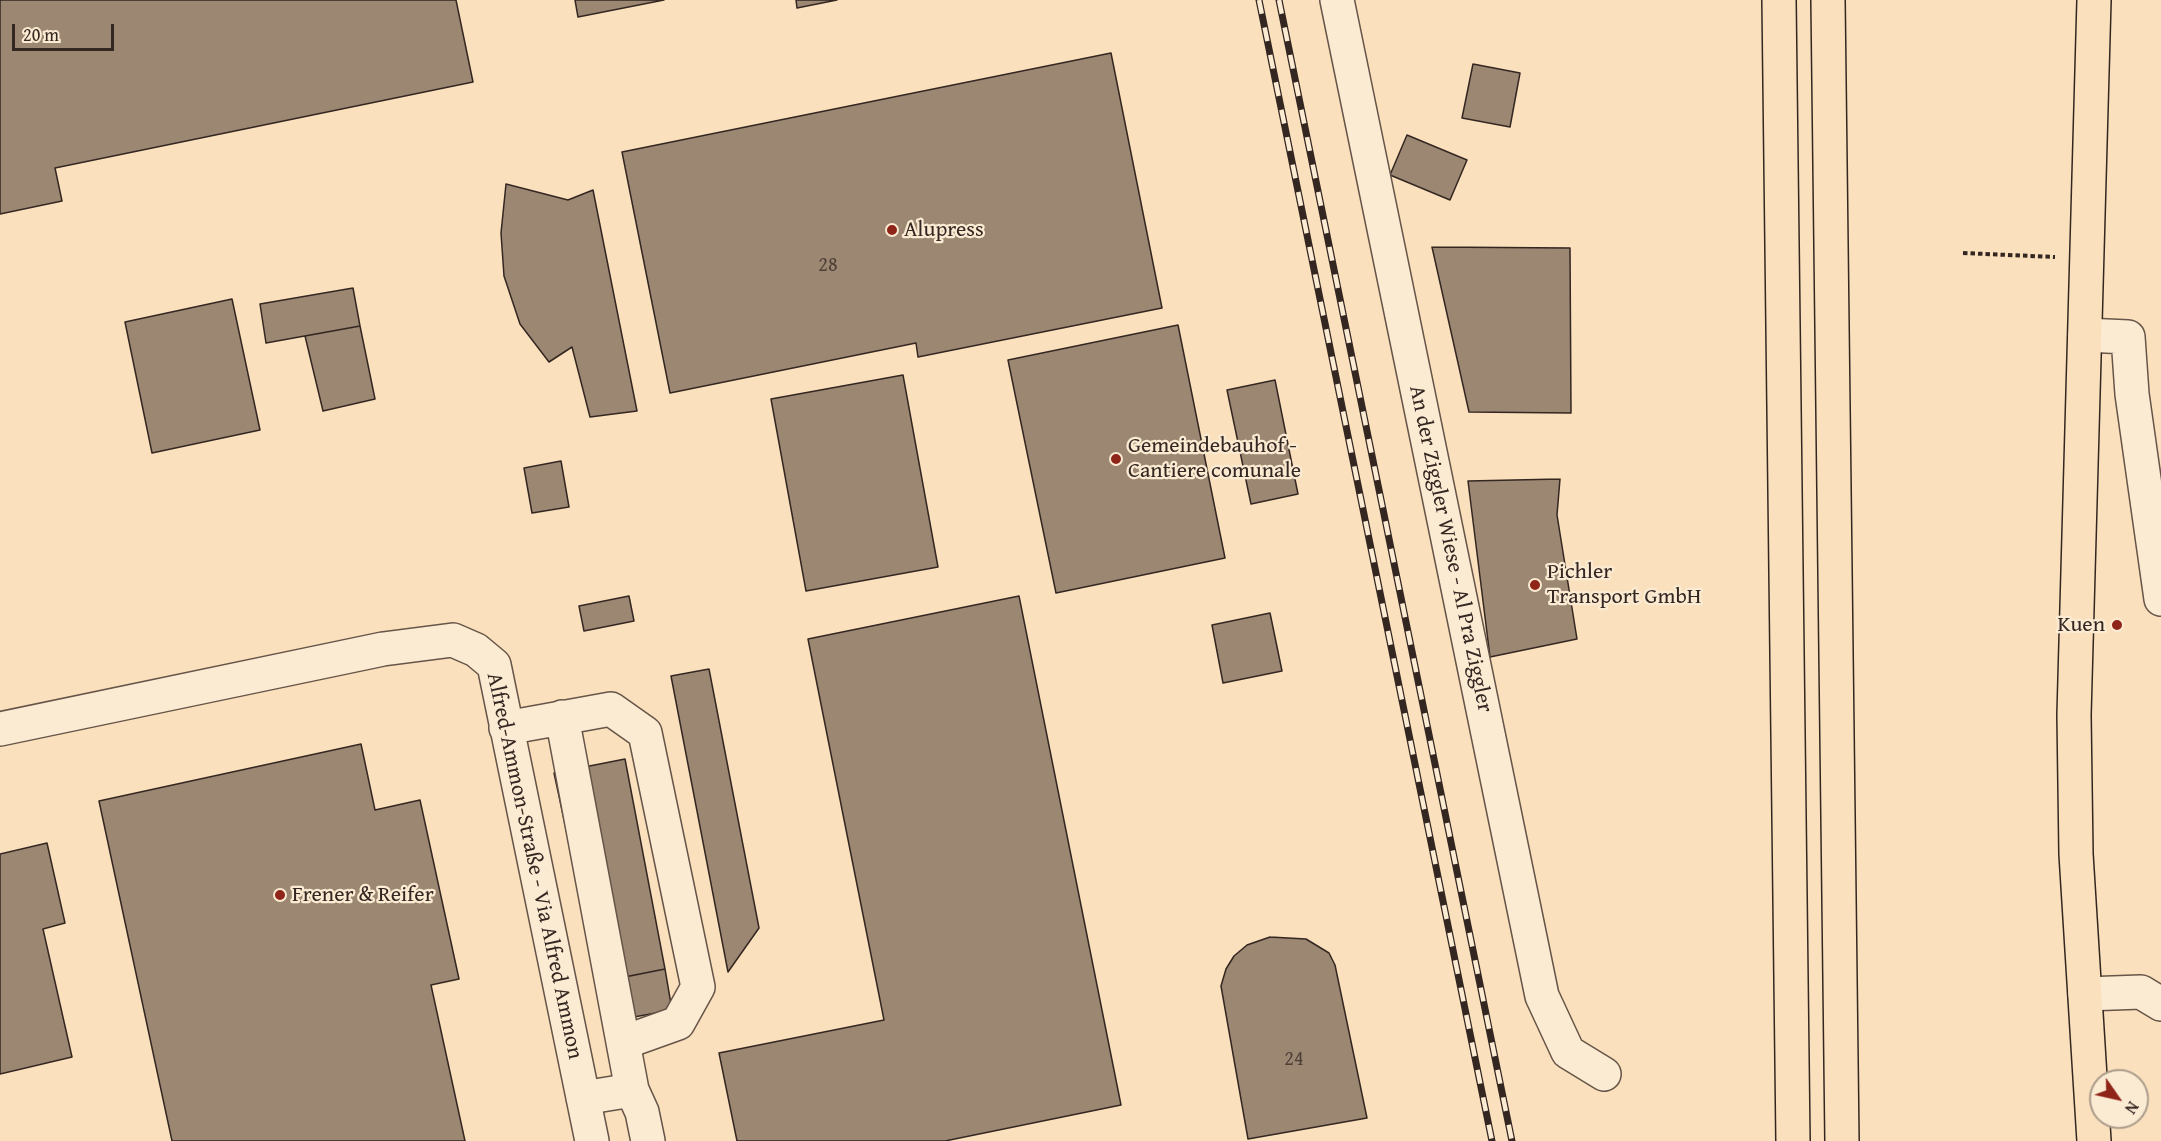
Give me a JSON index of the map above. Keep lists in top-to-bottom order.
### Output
{
  "streets": {
    "street": ["An der Ziggler Wiese - Al Pra Ziggler", "Alfred-Ammon-Straße - Via Alfred Ammon"]
  },
  "places": [
    "Alupress",
    "Gemeindebauhof - Cantiere comunale",
    "Pichler Transport GmbH",
    "Kuen",
    "Frener & Reifer"
  ],
  "house_numbers": ["28", "24"],
  "scale_bar": "20 m",
  "north": "bottom right"
}
